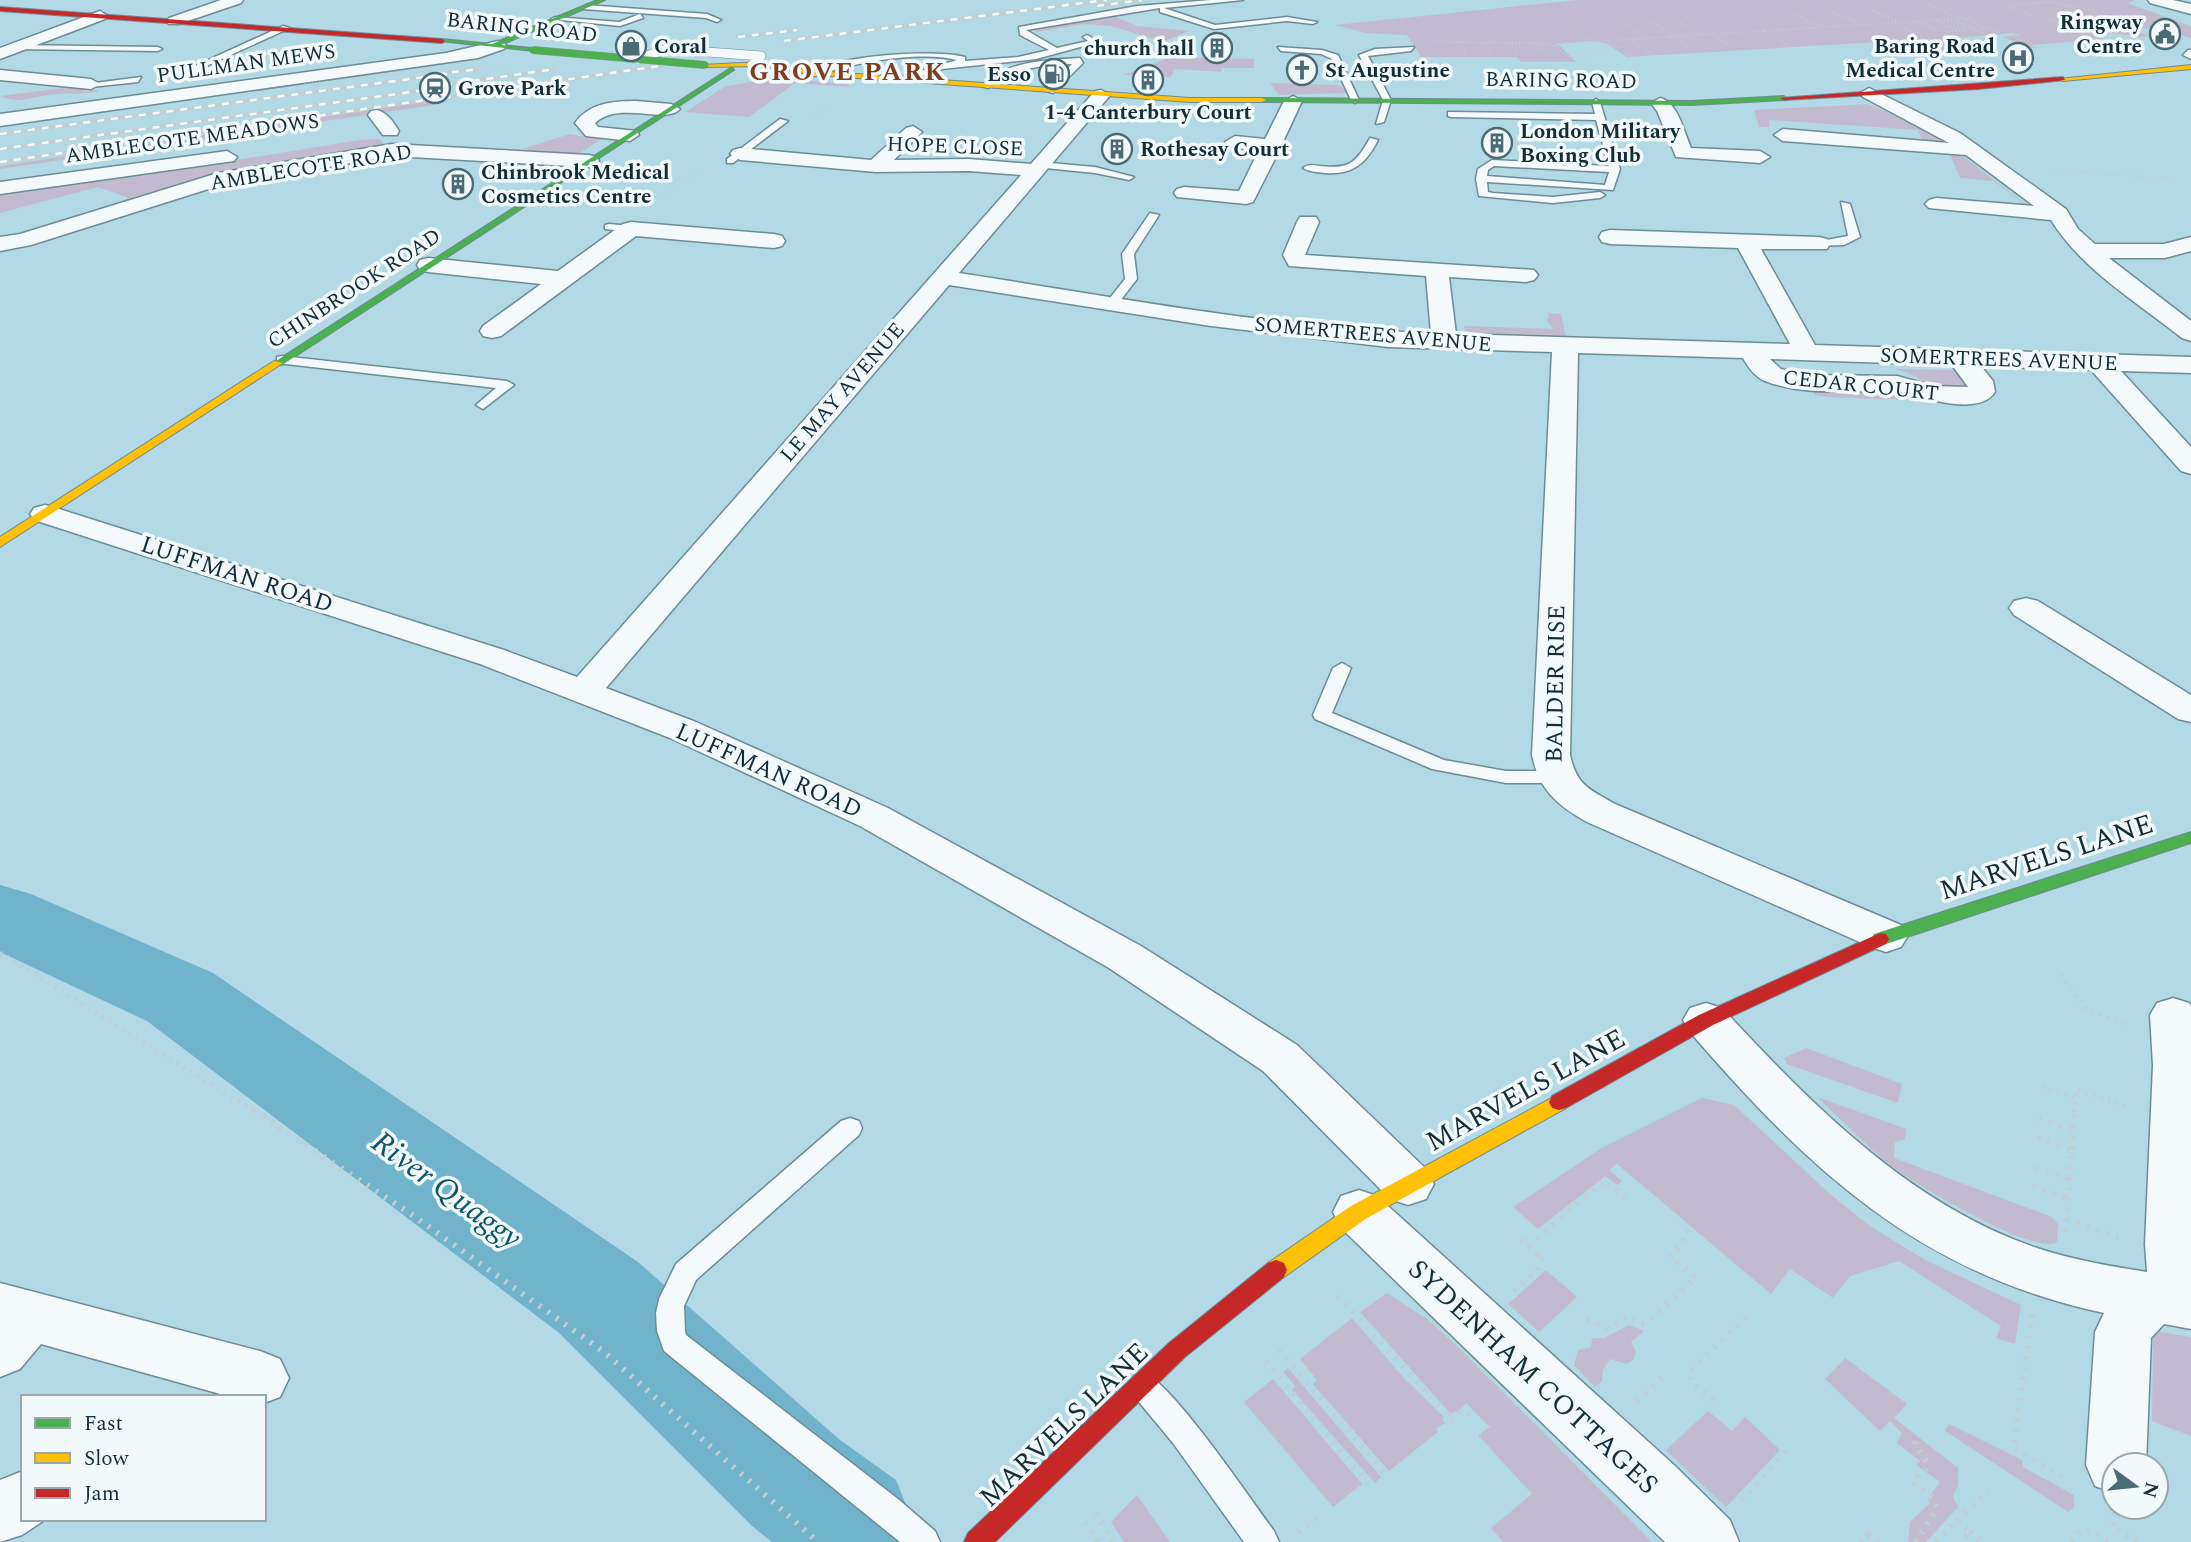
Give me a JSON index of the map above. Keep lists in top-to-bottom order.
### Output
{
  "streets": {
    "main road": ["BARING ROAD", "CHINBROOK ROAD", "MARVELS LANE"],
    "street": [
      "PULLMAN MEWS",
      "AMBLECOTE MEADOWS",
      "HOPE CLOSE",
      "AMBLECOTE ROAD",
      "SOMERTREES AVENUE",
      "CEDAR COURT",
      "LE MAY AVENUE",
      "LUFFMAN ROAD",
      "BALDER RISE",
      "SYDENHAM COTTAGES"
    ]
  },
  "crossings": [
    ["BARING ROAD", "PULLMAN MEWS"],
    ["BARING ROAD", "CHINBROOK ROAD"],
    ["BARING ROAD", "LE MAY AVENUE"],
    ["AMBLECOTE MEADOWS", "AMBLECOTE ROAD"],
    ["HOPE CLOSE", "LE MAY AVENUE"],
    ["AMBLECOTE ROAD", "CHINBROOK ROAD"],
    ["CHINBROOK ROAD", "LUFFMAN ROAD"],
    ["SOMERTREES AVENUE", "CEDAR COURT"],
    ["SOMERTREES AVENUE", "LE MAY AVENUE"],
    ["SOMERTREES AVENUE", "BALDER RISE"],
    ["LE MAY AVENUE", "LUFFMAN ROAD"],
    ["LUFFMAN ROAD", "MARVELS LANE"],
    ["BALDER RISE", "MARVELS LANE"],
    ["MARVELS LANE", "SYDENHAM COTTAGES"]
  ],
  "districts": ["GROVE PARK"],
  "water": ["River Quaggy"],
  "places": {
    "public building": ["Ringway Centre"],
    "shop": ["Coral"],
    "building": [
      "church hall",
      "1-4 Canterbury Court",
      "London Military Boxing Club",
      "Rothesay Court",
      "Chinbrook Medical Cosmetics Centre"
    ],
    "hospital": ["Baring Road Medical Centre"],
    "church": ["St Augustine"],
    "fuel station": ["Esso"],
    "station": ["Grove Park"]
  },
  "legend": ["Fast", "Slow", "Jam"],
  "north": "right"
}
